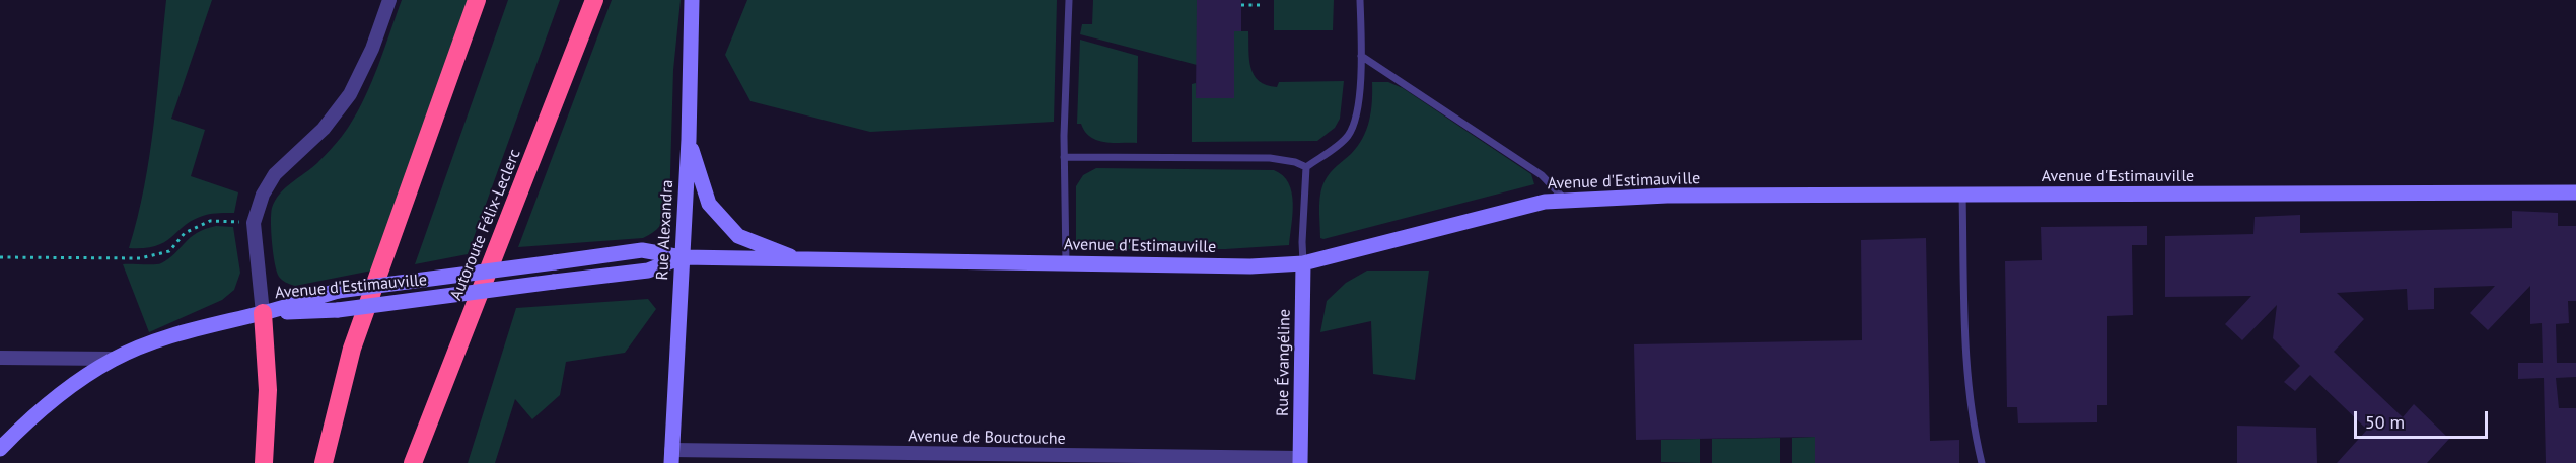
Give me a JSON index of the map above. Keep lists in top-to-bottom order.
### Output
{
  "streets": {
    "highway": ["Autoroute Félix-Leclerc"],
    "main road": ["Avenue d'Estimauville", "Rue Alexandra", "Rue Évangéline"],
    "street": ["Avenue de Bouctouche"]
  },
  "crossings": [
    ["Avenue d'Estimauville", "Rue Alexandra"],
    ["Avenue d'Estimauville", "Rue Évangéline"],
    ["Rue Alexandra", "Avenue de Bouctouche"],
    ["Rue Évangéline", "Avenue de Bouctouche"]
  ],
  "scale_bar": "50 m"
}
